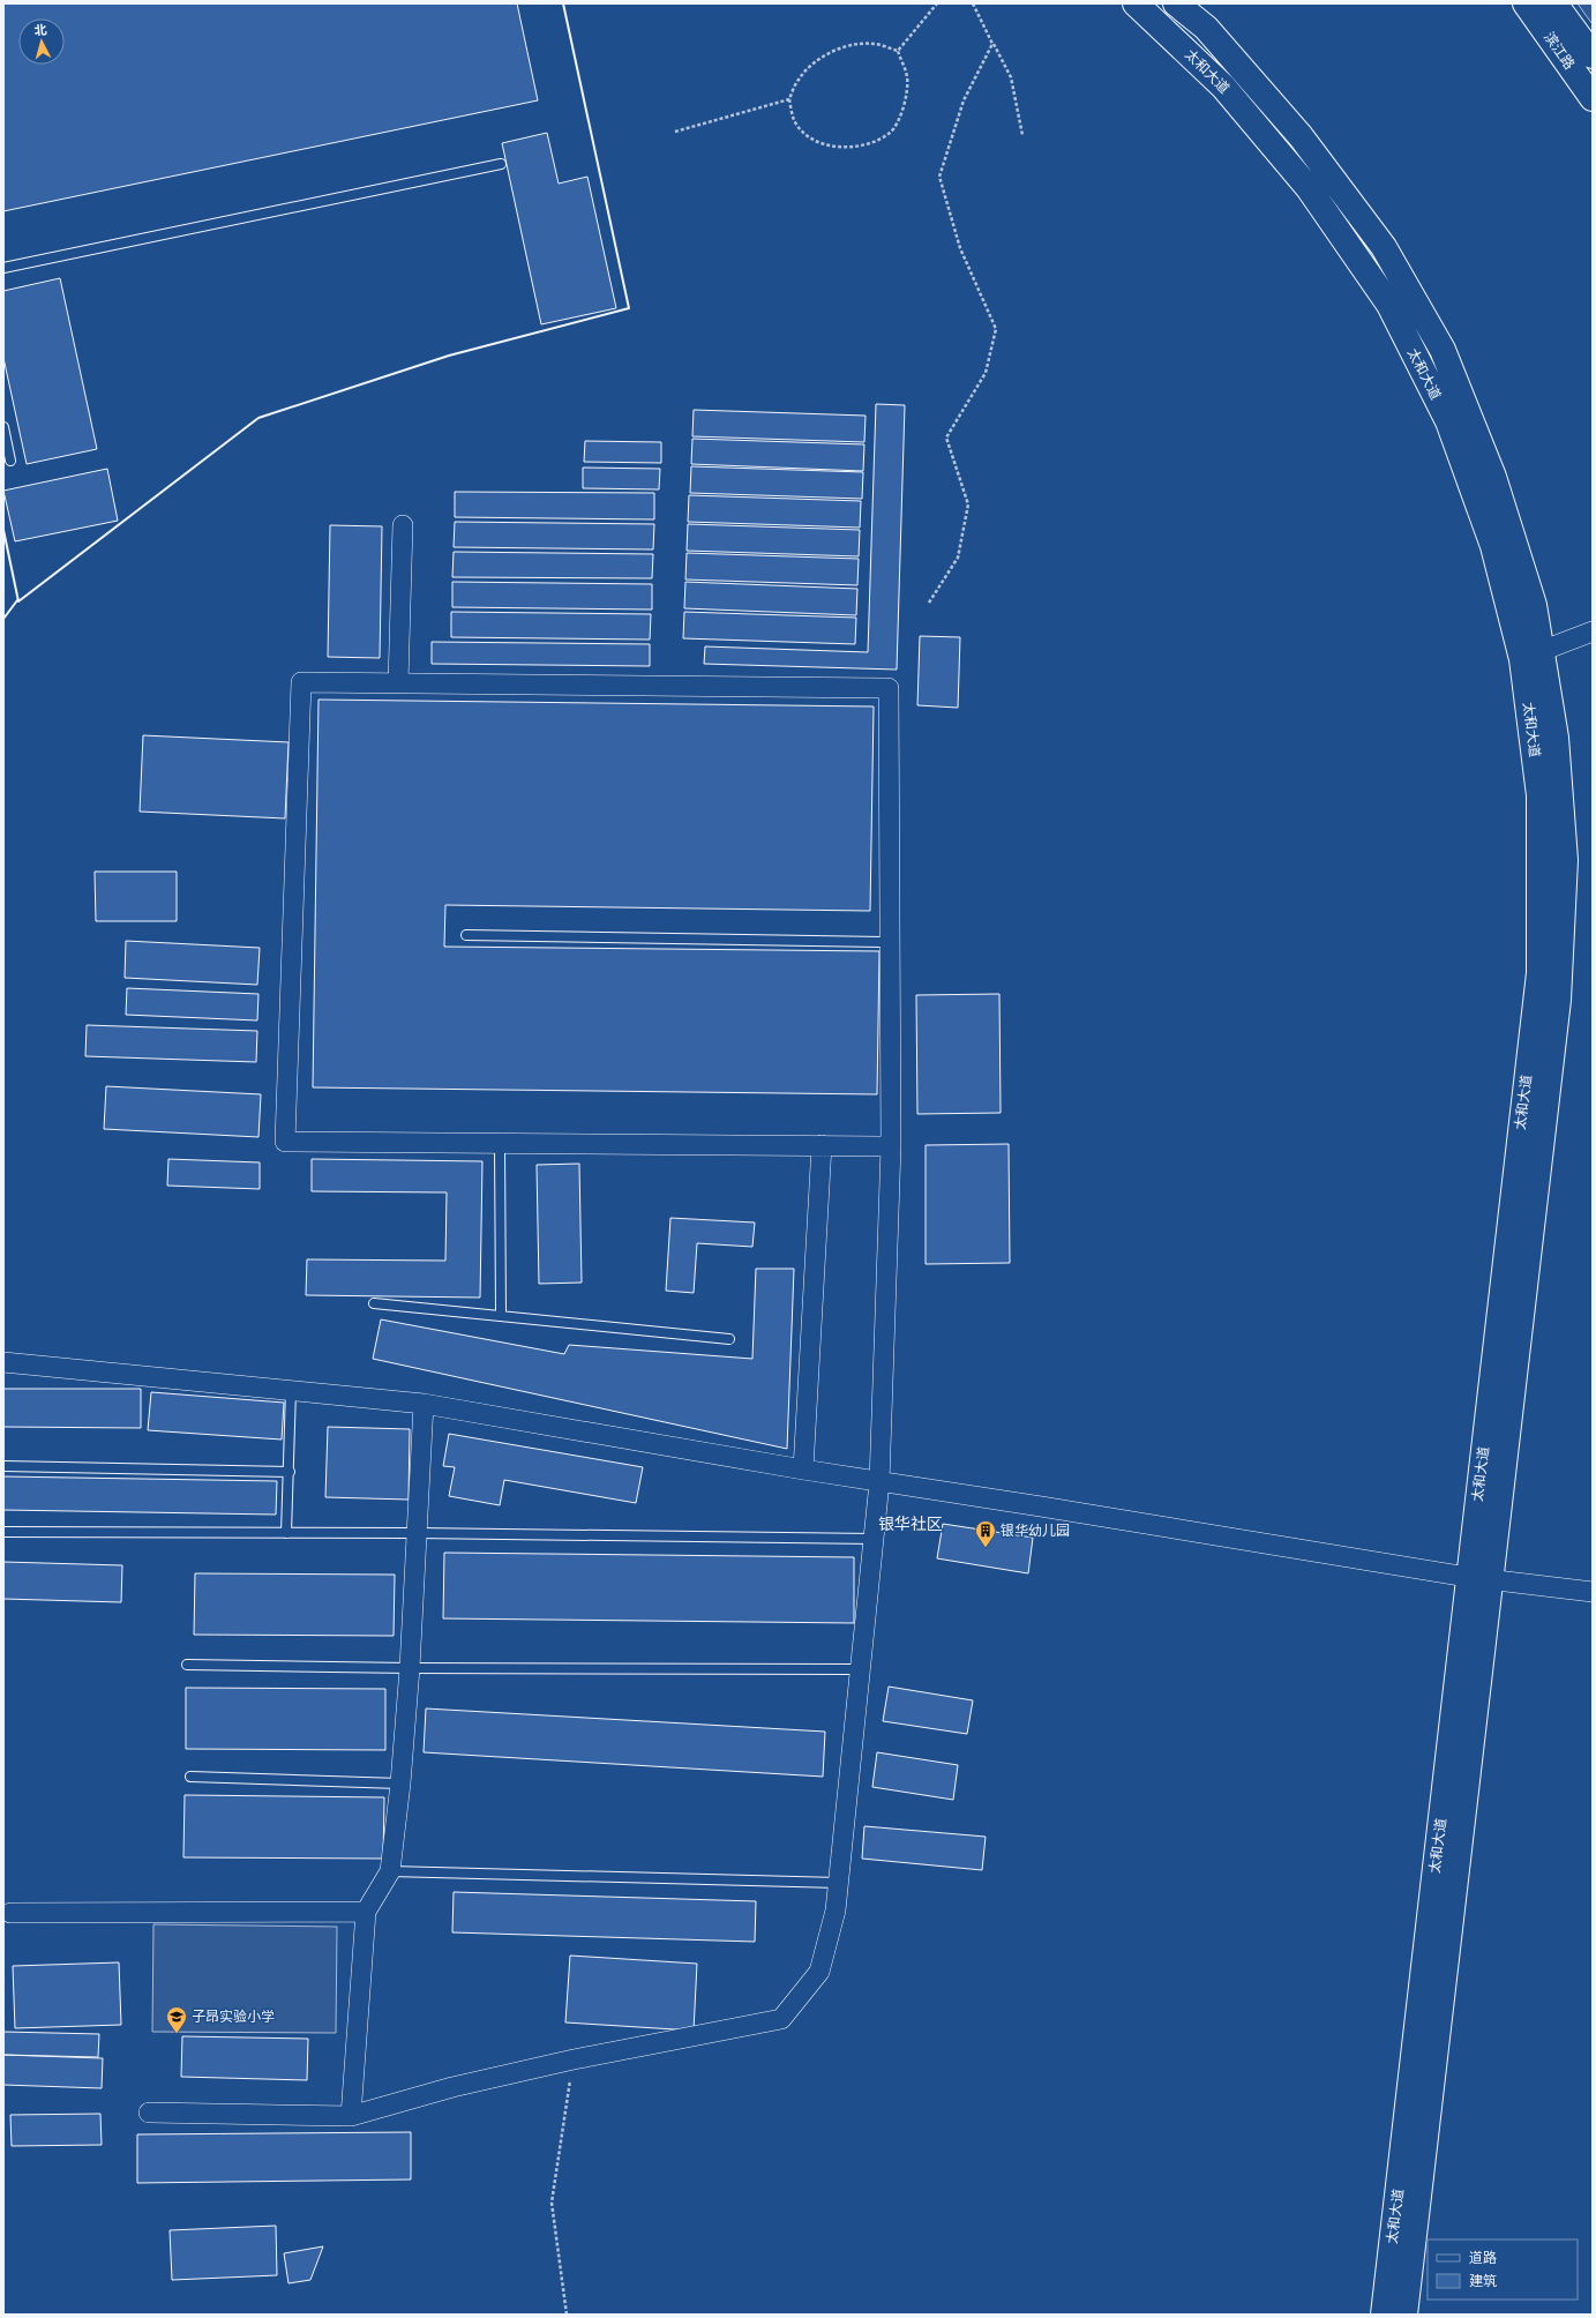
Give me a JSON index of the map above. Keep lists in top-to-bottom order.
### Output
{
  "streets": {
    "main road": ["滨江路", "太和大道"]
  },
  "districts": ["银华社区"],
  "places": {
    "building": ["银华幼儿园"],
    "school or university": ["子昂实验小学"]
  },
  "legend": ["道路", "建筑"],
  "north": "top"
}
